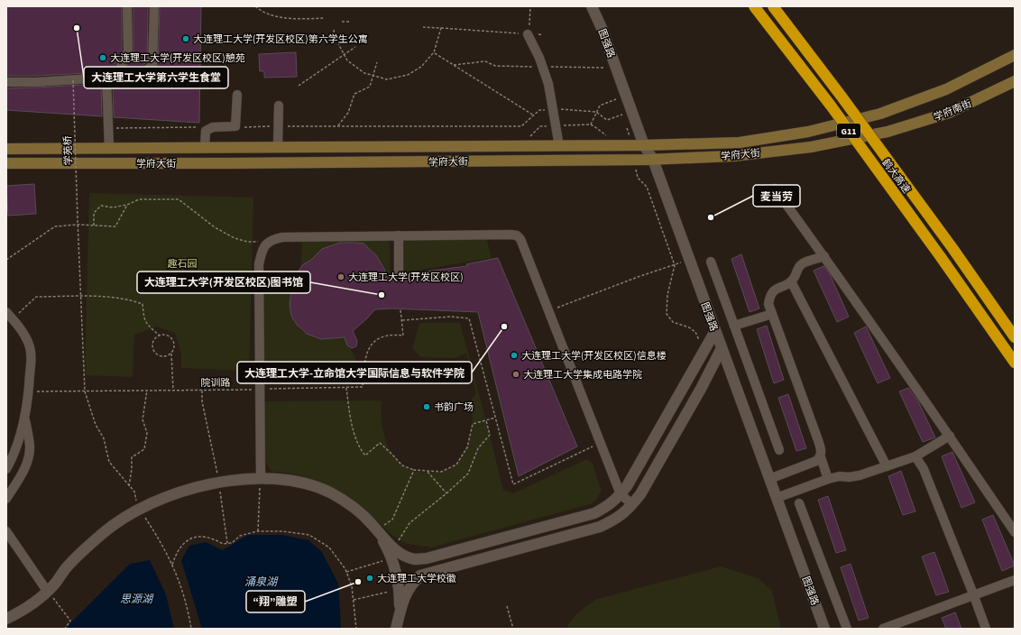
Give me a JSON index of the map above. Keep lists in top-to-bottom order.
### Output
{
  "streets": {
    "highway": ["G11", "鹤大高速"],
    "main road": ["学府南街", "学府大街"],
    "street": ["图强路"],
    "path": ["学苑桥", "院训路"]
  },
  "crossings": [
    ["图强路", "学府大街"],
    ["学府南街", "学府大街"],
    ["学苑桥", "院训路"]
  ],
  "water": ["涌泉湖", "思源湖"],
  "parks": ["趣石园"],
  "places": [
    "大连理工大学第六学生食堂",
    "大连理工大学(开发区校区)第六学生公寓",
    "大连理工大学(开发区校区)憩苑",
    "麦当劳",
    "大连理工大学(开发区校区)",
    "大连理工大学(开发区校区)图书馆",
    "大连理工大学-立命馆大学国际信息与软件学院",
    "大连理工大学(开发区校区)信息楼",
    "大连理工大学集成电路学院",
    "书韵广场",
    "大连理工大学校徽",
    "“翔”雕塑"
  ]
}
